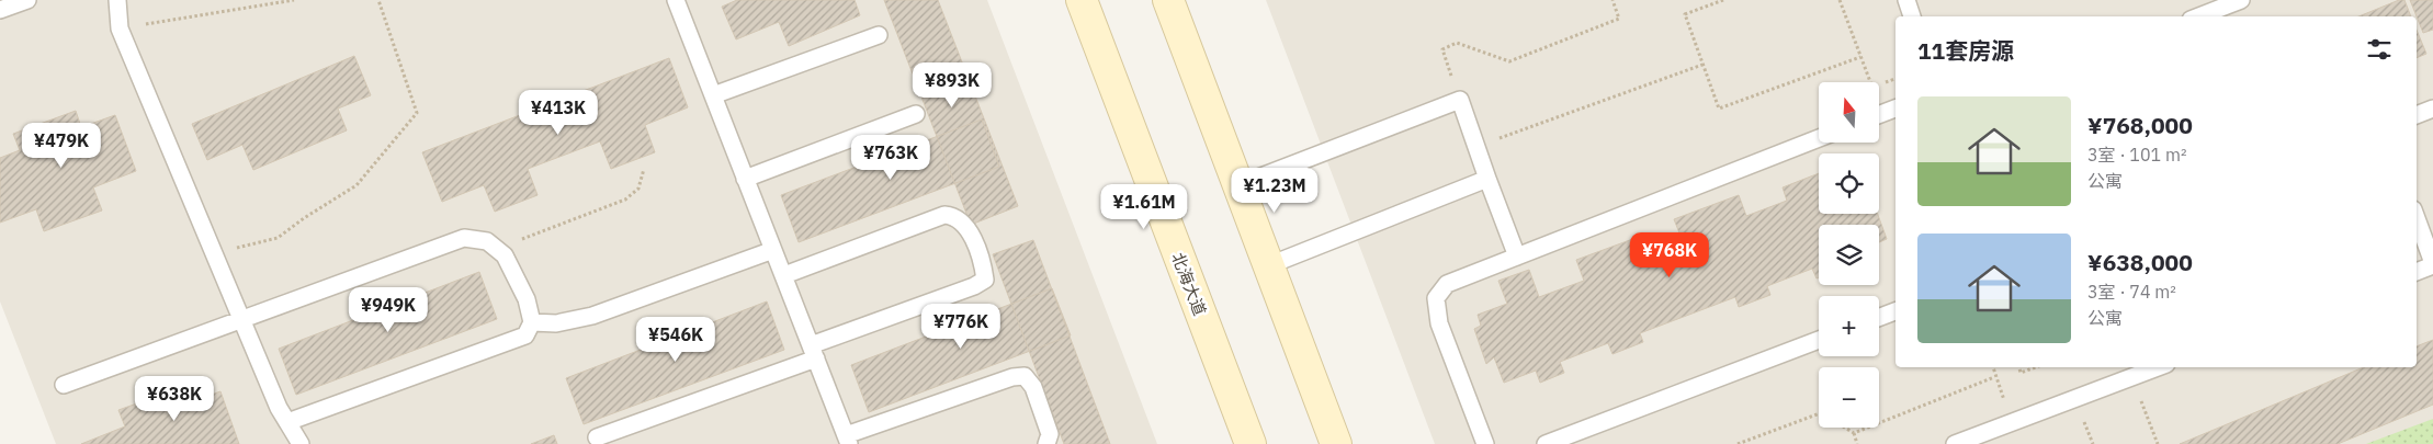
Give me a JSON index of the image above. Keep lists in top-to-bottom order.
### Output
{
  "streets": {
    "street": ["北海大道"]
  },
  "north": "top",
  "page": {
    "heading": "11套房源",
    "price": [
      "¥893K",
      "¥413K",
      "¥479K",
      "¥763K",
      "¥1.23M",
      "¥1.61M",
      "¥768K",
      "¥949K",
      "¥776K",
      "¥546K",
      "¥638K"
    ],
    "map_buttons": ["+", "−"],
    "list": [
      {
        "name": "¥768,000",
        "note": "3室 · 101 m² · 公寓"
      },
      {
        "name": "¥638,000",
        "note": "3室 · 74 m² · 公寓"
      }
    ]
  }
}
